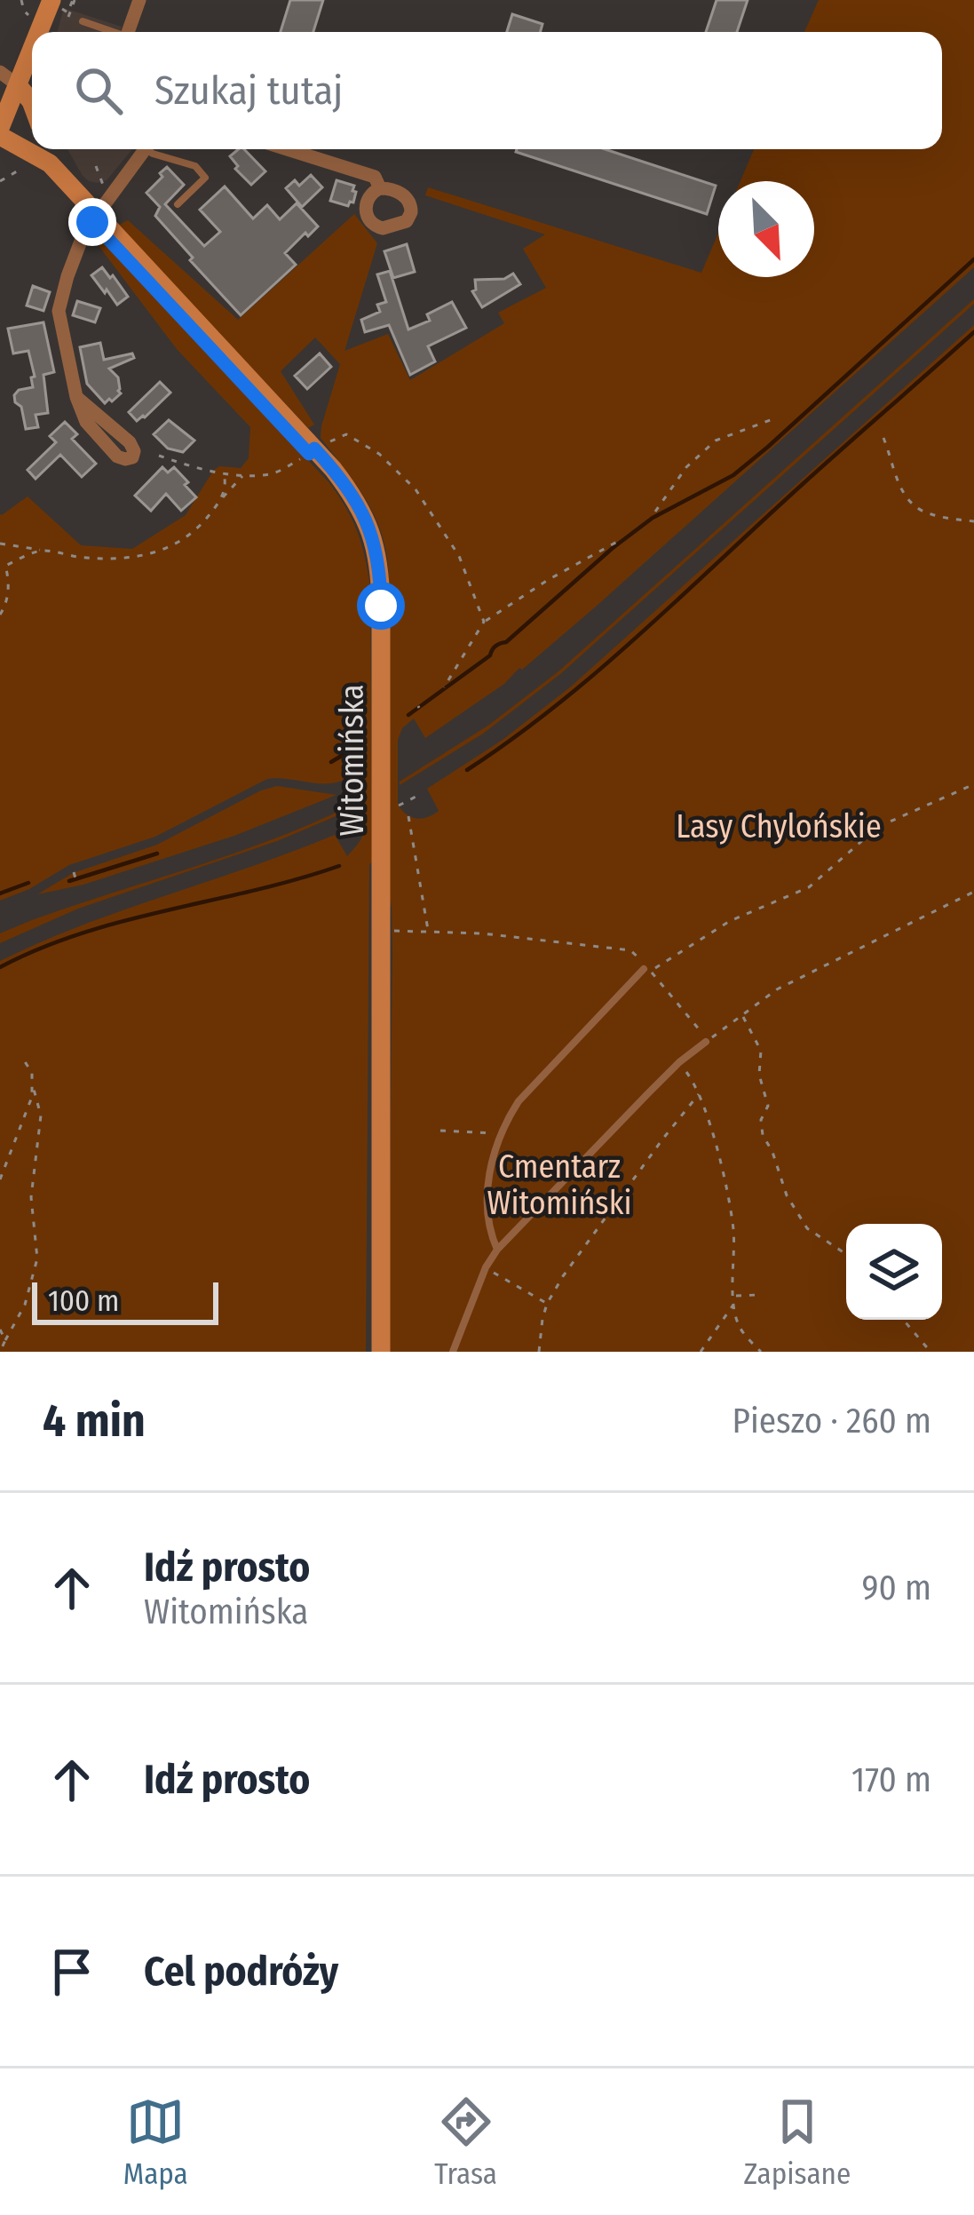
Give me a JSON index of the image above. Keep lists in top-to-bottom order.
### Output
{
  "streets": {
    "street": ["Witomińska"]
  },
  "parks": ["Lasy Chylońskie", "Cmentarz Witomiński"],
  "scale_bar": "100 m",
  "north": "bottom right",
  "page": {
    "search": "Szukaj tutaj",
    "scale": "100 m",
    "heading": ["4 min", "Pieszo · 260 m"],
    "list": [
      ["Idź prosto", "Witomińska", "90 m"],
      ["Idź prosto", "170 m"],
      "Cel podróży"
    ],
    "nav": ["Mapa", "Trasa", "Zapisane"]
  }
}
